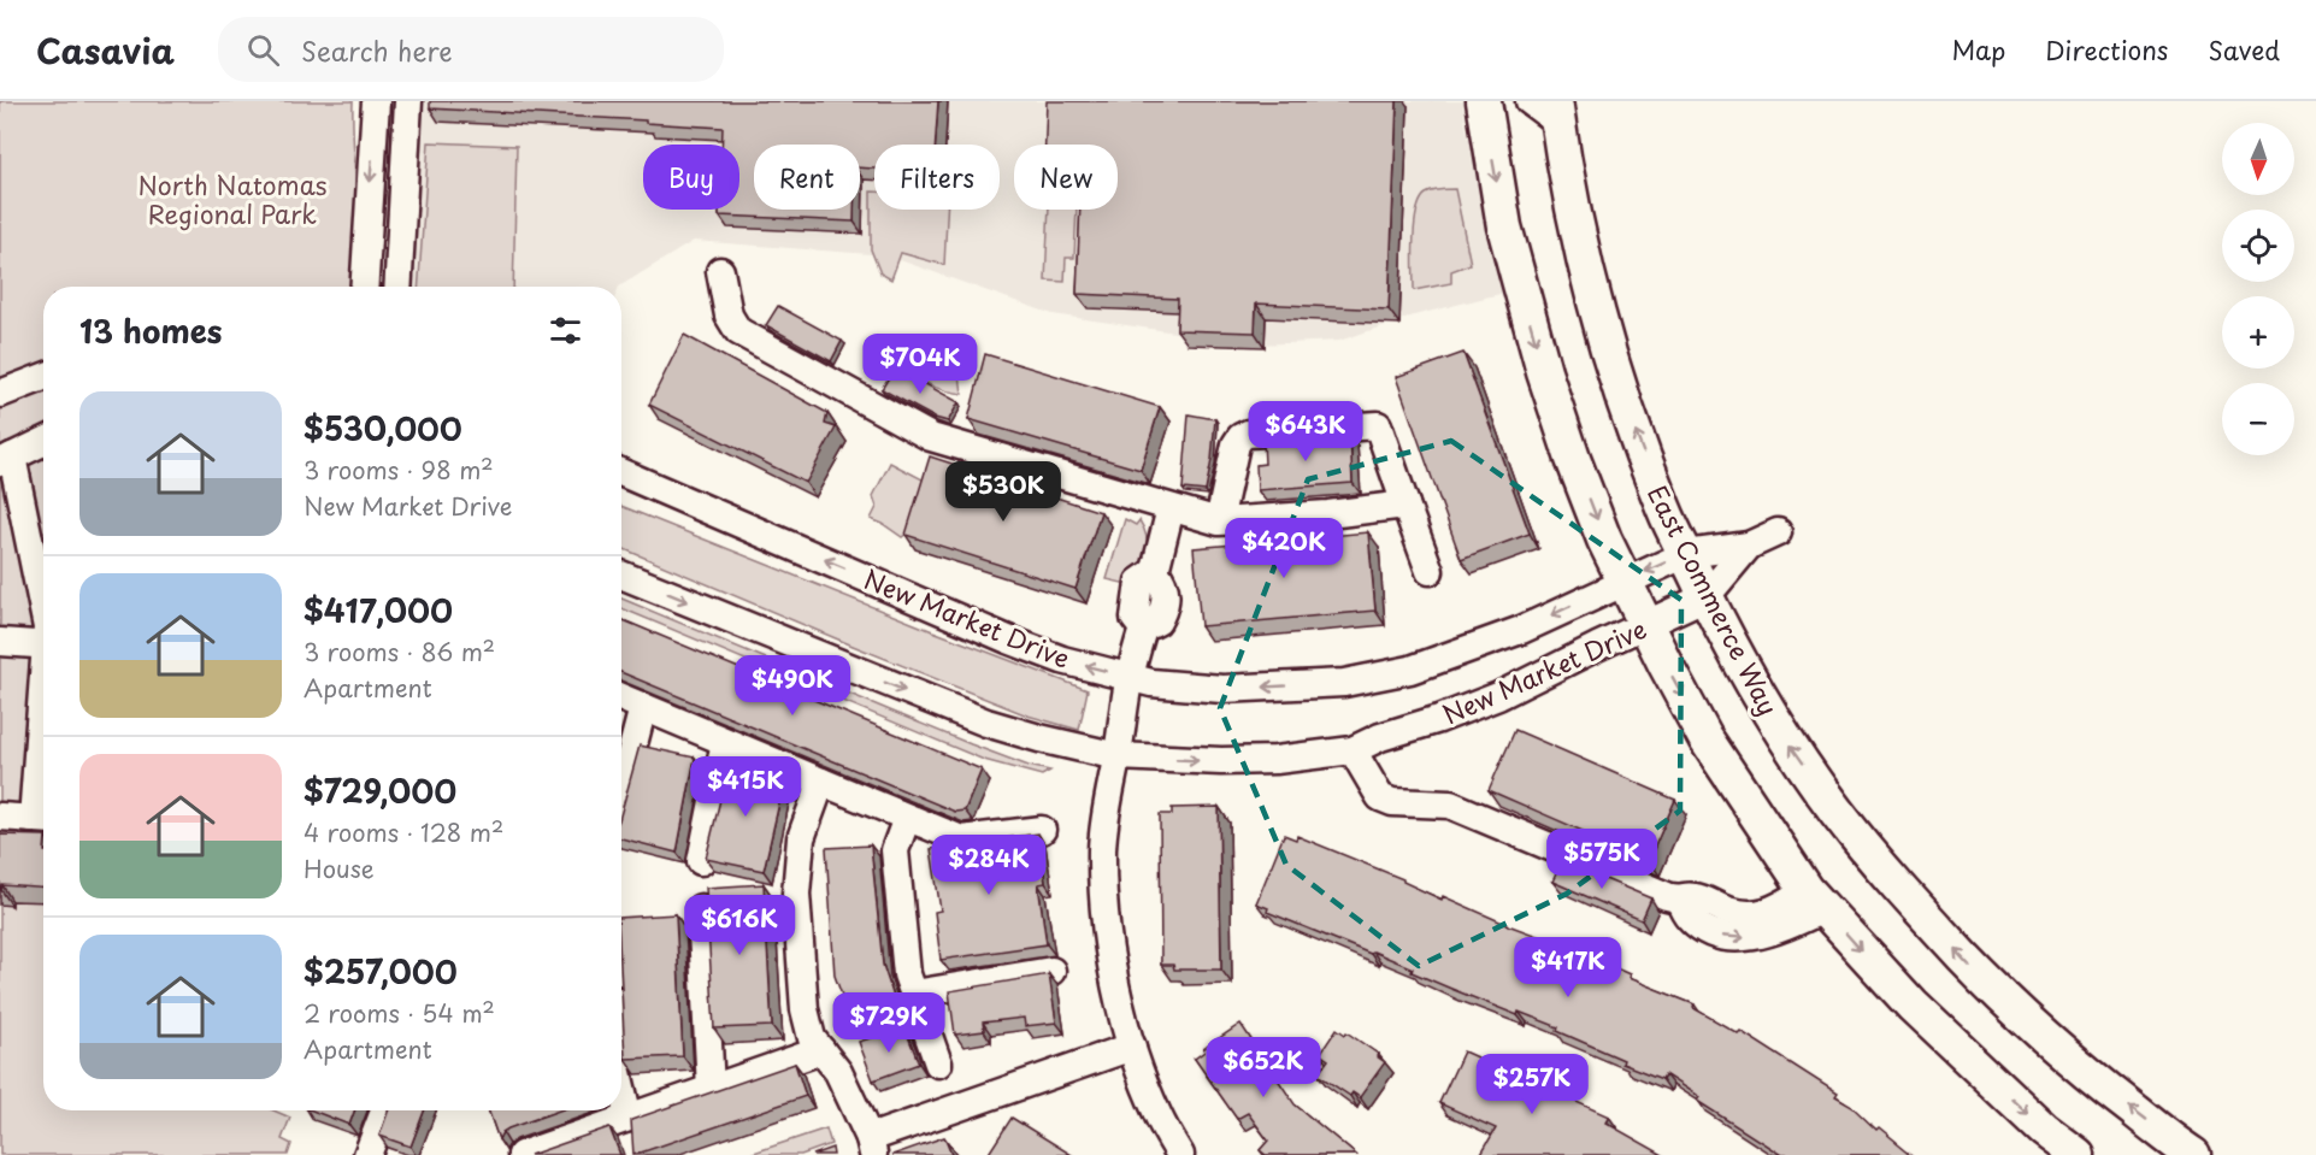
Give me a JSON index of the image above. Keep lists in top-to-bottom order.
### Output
{
  "streets": {
    "main road": ["East Commerce Way"],
    "street": ["New Market Drive"]
  },
  "crossings": [
    ["East Commerce Way", "New Market Drive"]
  ],
  "parks": ["North Natomas Regional Park"],
  "north": "bottom",
  "page": {
    "header": "Casavia",
    "search": "Search here",
    "nav": ["Map", "Directions", "Saved"],
    "map_buttons": ["+", "−"],
    "chip": [
      "Buy",
      "Rent",
      "Filters",
      "New"
    ],
    "heading": "13 homes",
    "price": [
      "$704K",
      "$643K",
      "$530K",
      "$420K",
      "$490K",
      "$415K",
      "$575K",
      "$284K",
      "$616K",
      "$417K",
      "$729K",
      "$652K",
      "$257K"
    ],
    "list": [
      {
        "name": "$530,000",
        "note": "3 rooms · 98 m² · New Market Drive"
      },
      {
        "name": "$417,000",
        "note": "3 rooms · 86 m² · Apartment"
      },
      {
        "name": "$729,000",
        "note": "4 rooms · 128 m² · House"
      },
      {
        "name": "$257,000",
        "note": "2 rooms · 54 m² · Apartment"
      }
    ]
  }
}
